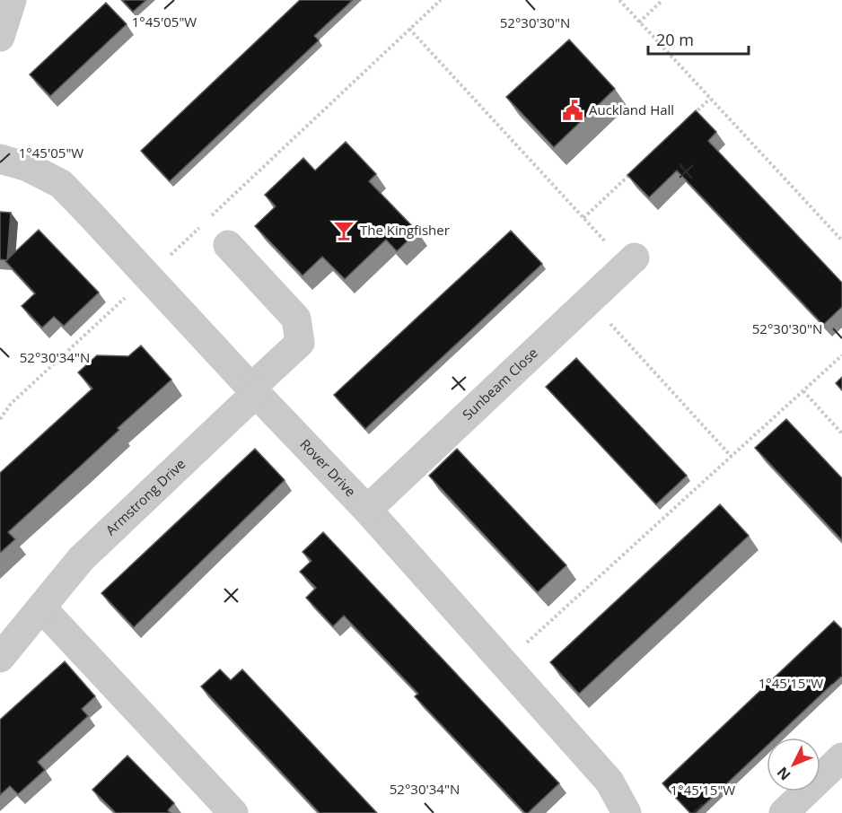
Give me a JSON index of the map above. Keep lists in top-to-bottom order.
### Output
{
  "streets": {
    "street": ["Sunbeam Close", "Rover Drive", "Armstrong Drive"]
  },
  "crossings": [
    ["Sunbeam Close", "Rover Drive"],
    ["Rover Drive", "Armstrong Drive"]
  ],
  "places": {
    "public building": ["Auckland Hall"],
    "bar": ["The Kingfisher"]
  },
  "scale_bar": "20 m",
  "north": "bottom left",
  "coordinates": [
    "1°45'05\"W",
    "52°30'30\"N",
    "52°30'34\"N",
    "1°45'15\"W"
  ]
}
